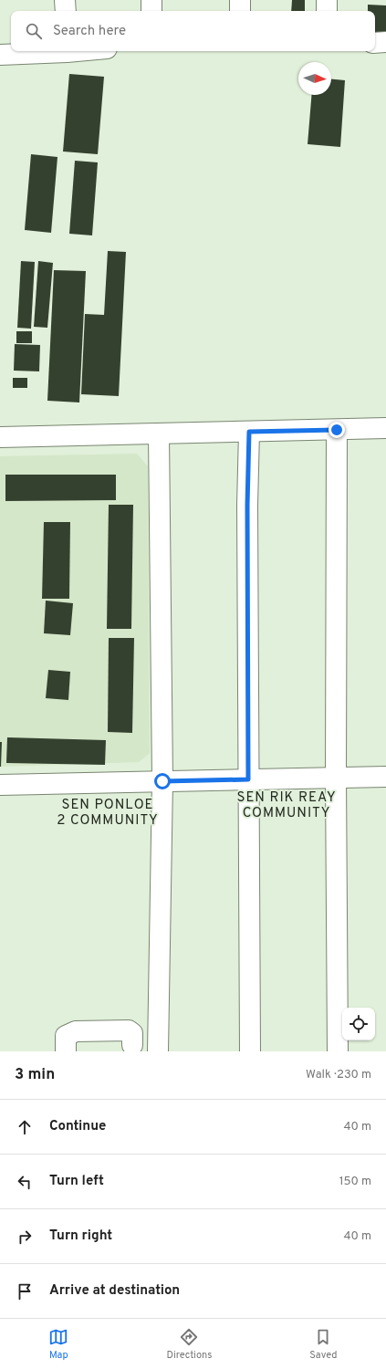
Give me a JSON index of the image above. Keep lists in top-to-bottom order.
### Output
{
  "districts": ["SEN RIK REAY COMMUNITY", "SEN PONLOE 2 COMMUNITY"],
  "north": "right",
  "page": {
    "search": "Search here",
    "heading": ["3 min", "Walk · 230 m"],
    "list": [
      ["Continue", "40 m"],
      ["Turn left", "150 m"],
      ["Turn right", "40 m"],
      "Arrive at destination"
    ],
    "nav": ["Map", "Directions", "Saved"]
  }
}
